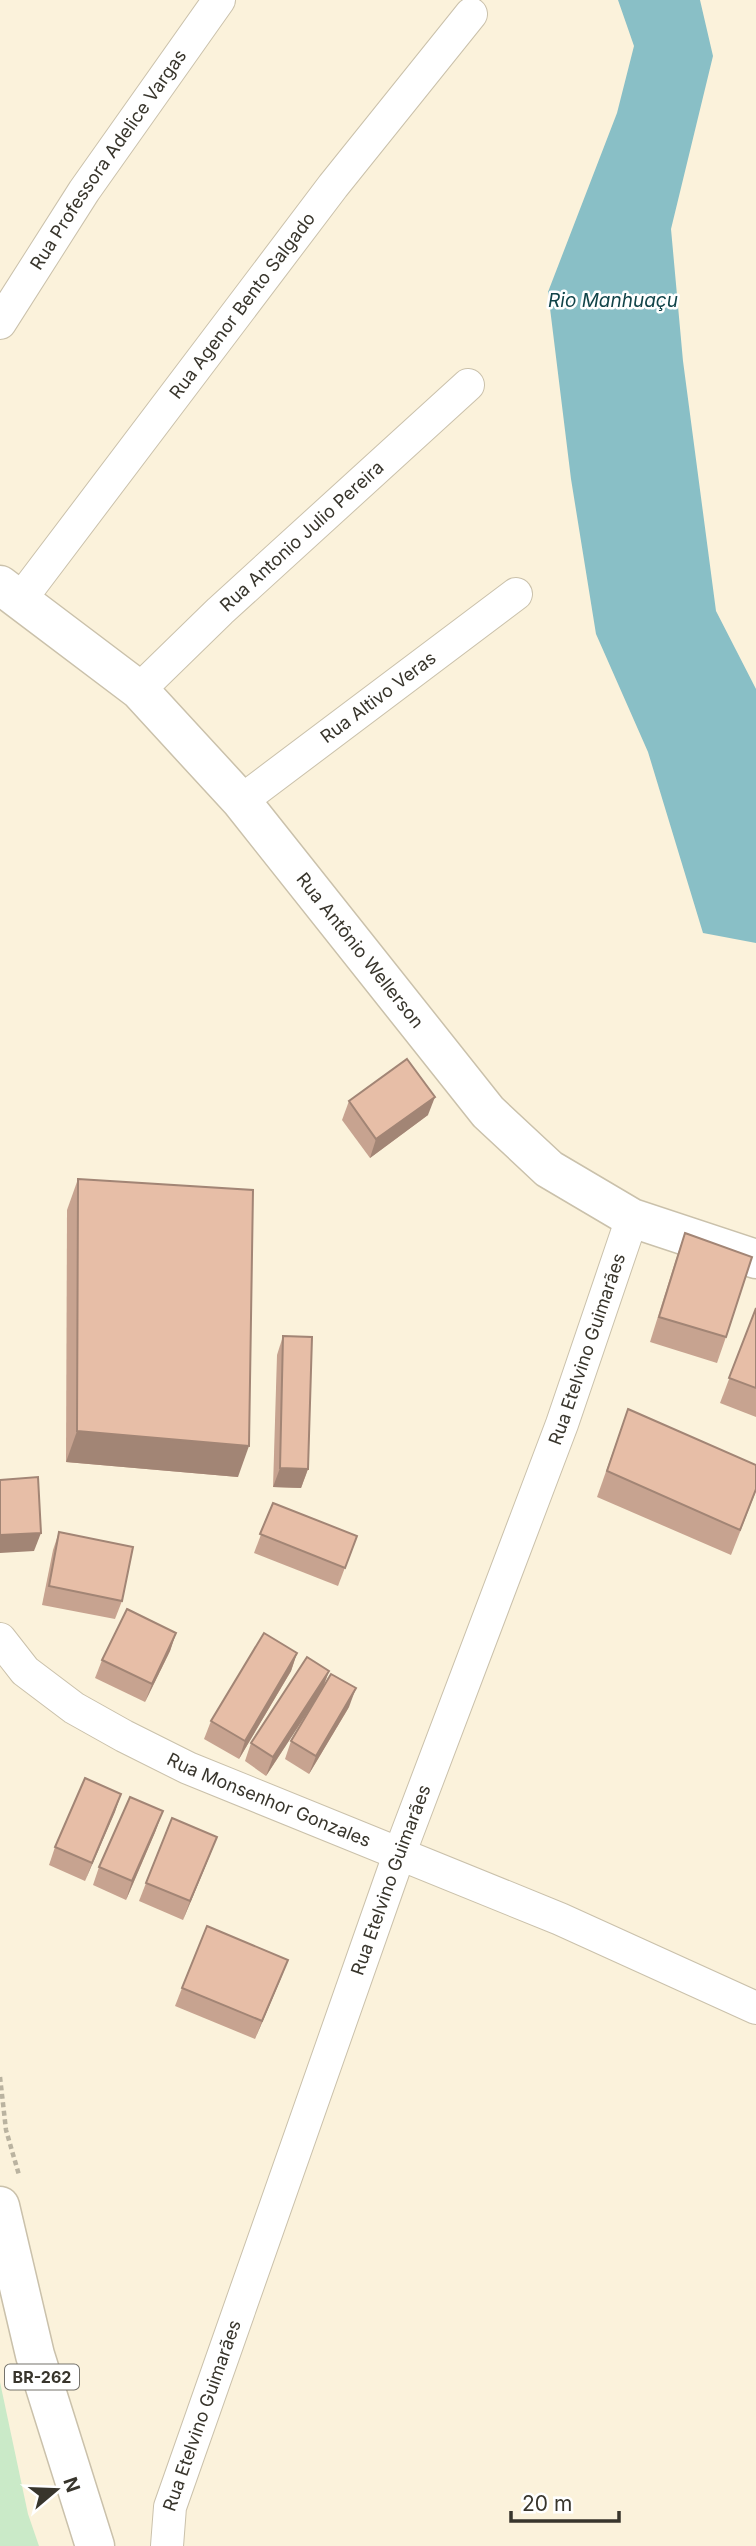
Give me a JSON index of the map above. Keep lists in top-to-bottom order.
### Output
{
  "streets": {
    "main road": ["Rua Antônio Wellerson", "BR-262"],
    "street": [
      "Rua Professora Adelice Vargas",
      "Rua Agenor Bento Salgado",
      "Rua Antonio Julio Pereira",
      "Rua Altivo Veras",
      "Rua Etelvino Guimarães",
      "Rua Monsenhor Gonzales"
    ]
  },
  "crossings": [
    ["Rua Agenor Bento Salgado", "Rua Antônio Wellerson"],
    ["Rua Antonio Julio Pereira", "Rua Antônio Wellerson"],
    ["Rua Altivo Veras", "Rua Antônio Wellerson"],
    ["Rua Antônio Wellerson", "Rua Etelvino Guimarães"],
    ["Rua Etelvino Guimarães", "Rua Monsenhor Gonzales"]
  ],
  "water": ["Rio Manhuaçu"],
  "scale_bar": "20 m",
  "north": "right"
}
